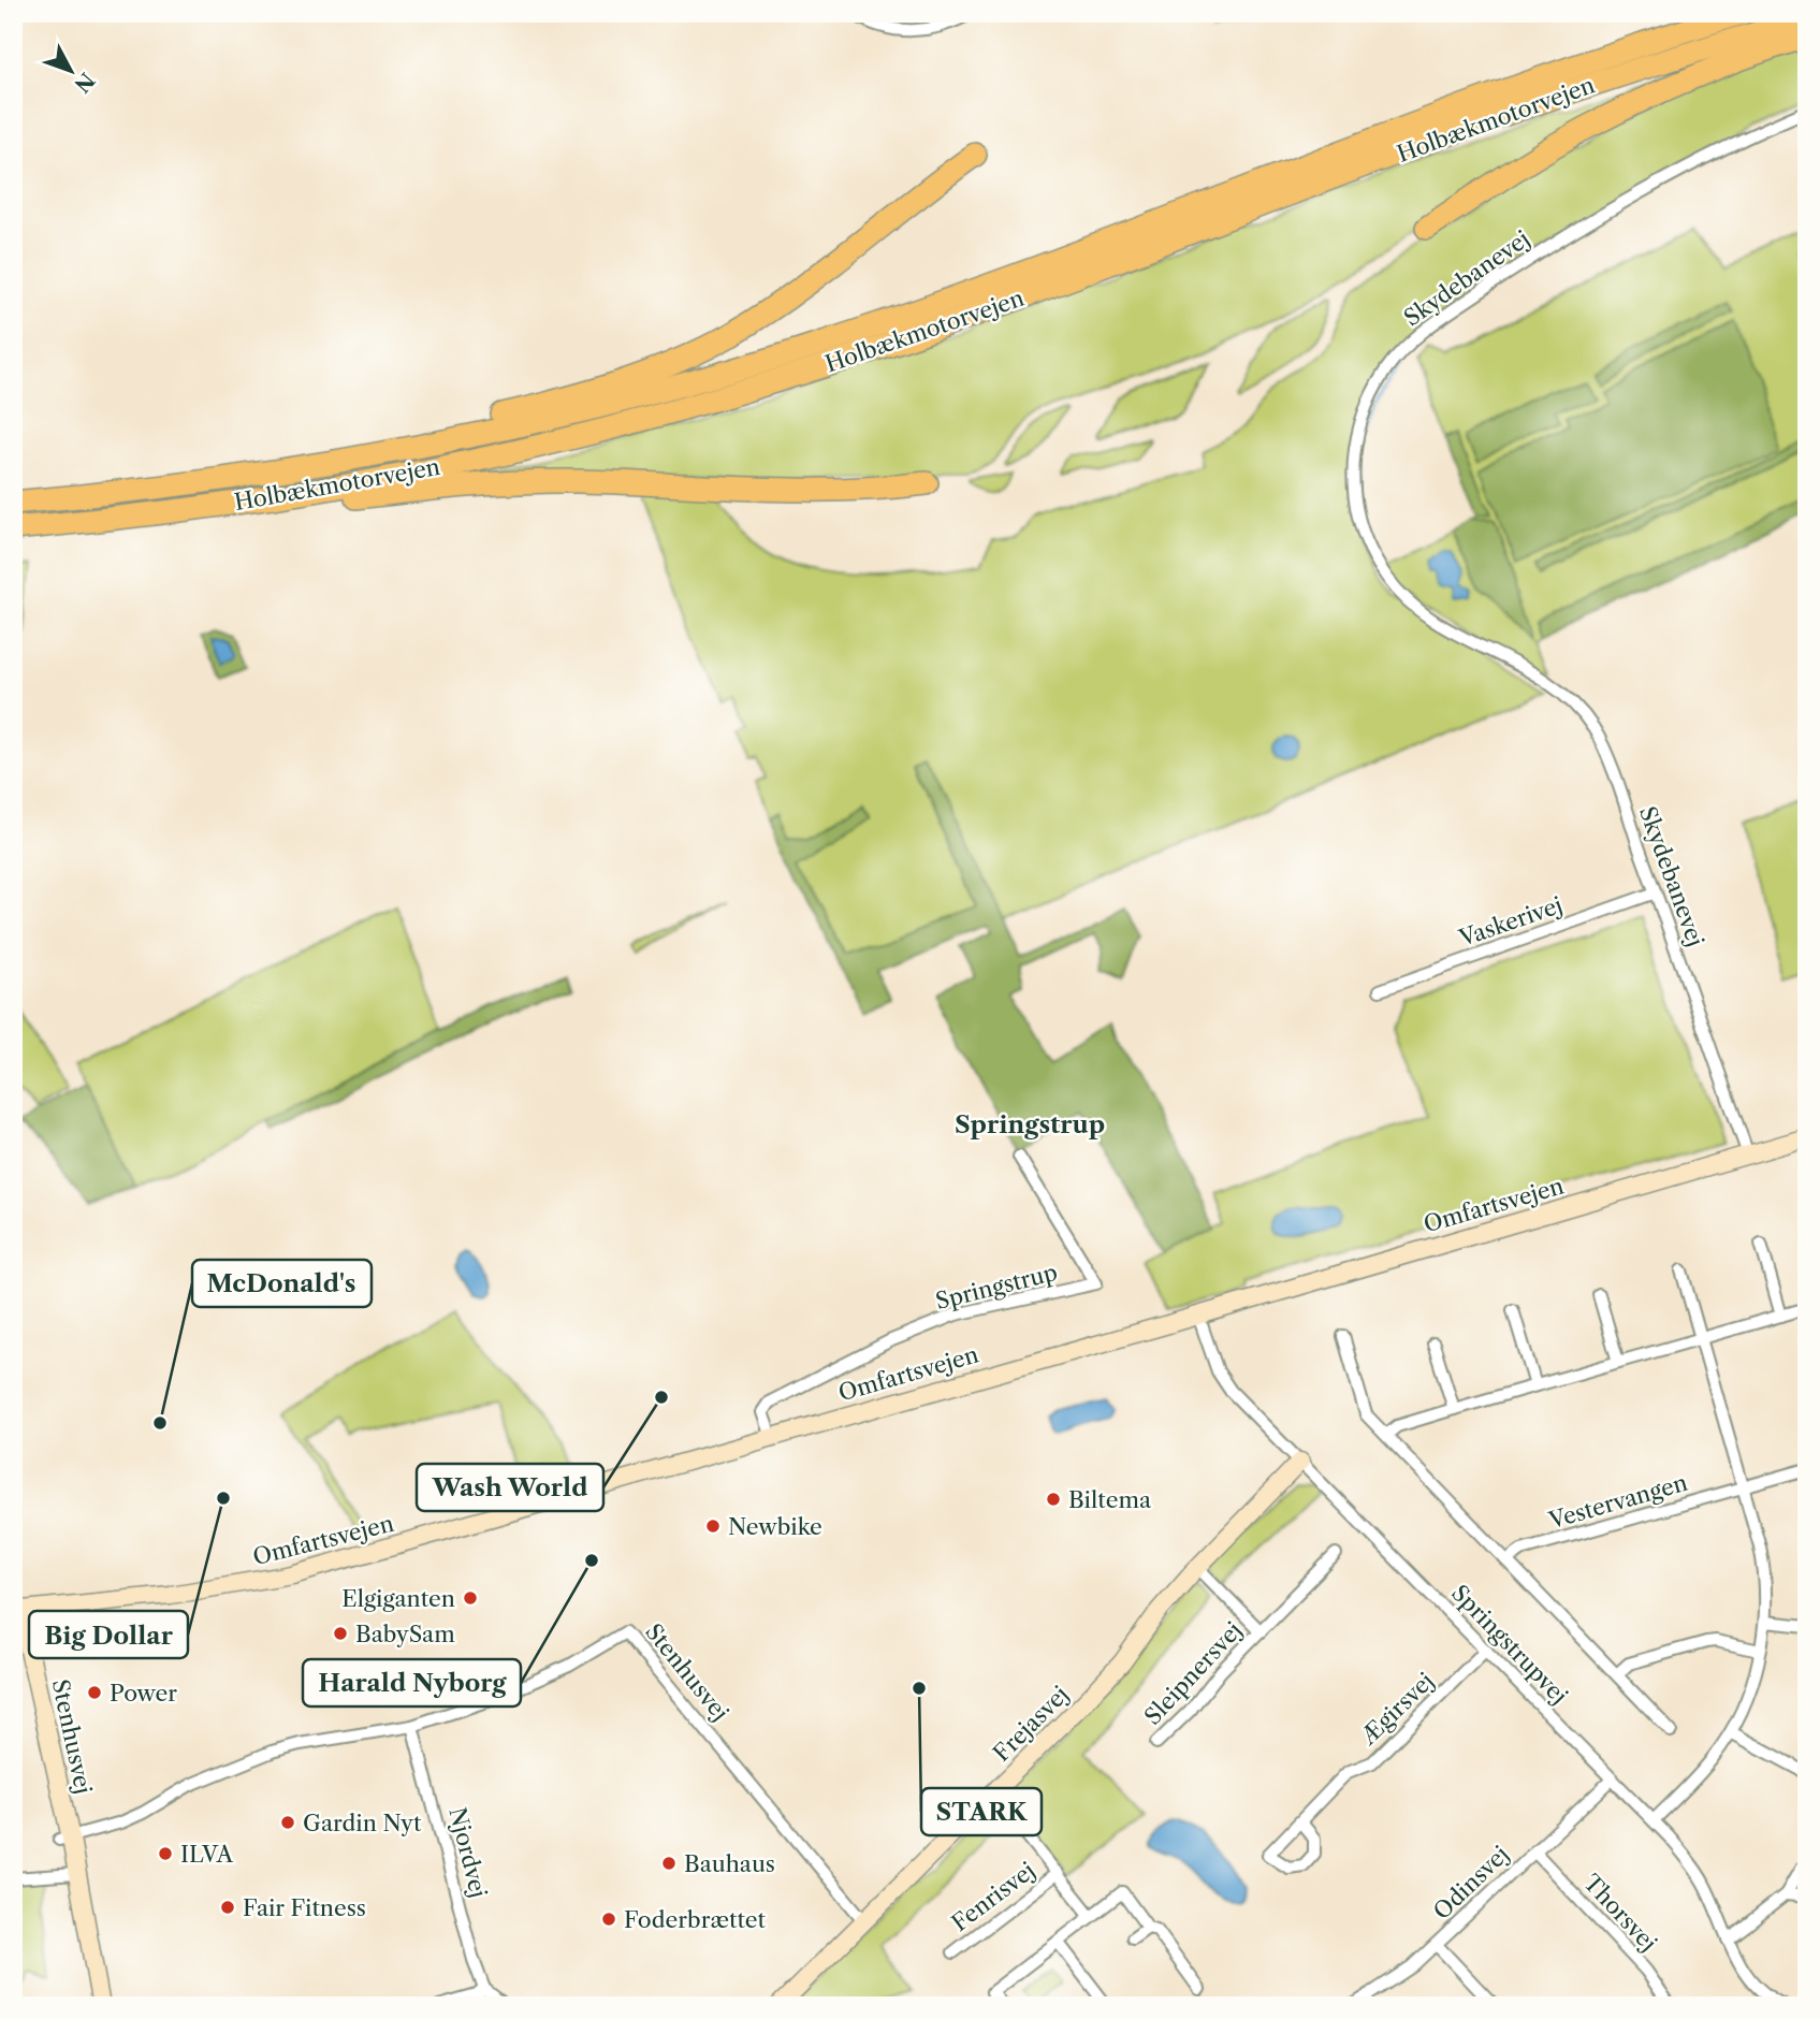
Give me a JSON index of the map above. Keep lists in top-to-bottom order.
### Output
{
  "streets": {
    "highway": ["Holbækmotorvejen"],
    "main road": ["Omfartsvejen", "Stenhusvej", "Frejasvej"],
    "street": [
      "Skydebanevej",
      "Vaskerivej",
      "Springstrup",
      "Vestervangen",
      "Springstrupvej",
      "Sleipnersvej",
      "Ægirsvej",
      "Njordvej",
      "Odinsvej",
      "Fenrisvej",
      "Thorsvej"
    ]
  },
  "crossings": [
    ["Skydebanevej", "Vaskerivej"],
    ["Skydebanevej", "Omfartsvejen"],
    ["Omfartsvejen", "Springstrup"],
    ["Omfartsvejen", "Springstrupvej"],
    ["Omfartsvejen", "Stenhusvej"],
    ["Springstrupvej", "Ægirsvej"],
    ["Springstrupvej", "Frejasvej"],
    ["Springstrupvej", "Odinsvej"],
    ["Stenhusvej", "Frejasvej"],
    ["Stenhusvej", "Njordvej"],
    ["Sleipnersvej", "Frejasvej"],
    ["Frejasvej", "Fenrisvej"],
    ["Odinsvej", "Thorsvej"]
  ],
  "districts": ["Springstrup"],
  "places": [
    "Wash World",
    "McDonald's",
    "Big Dollar",
    "Biltema",
    "Newbike",
    "Harald Nyborg",
    "Elgiganten",
    "BabySam",
    "STARK",
    "Power",
    "Gardin Nyt",
    "ILVA",
    "Bauhaus",
    "Fair Fitness",
    "Foderbrættet"
  ],
  "north": "bottom right"
}
